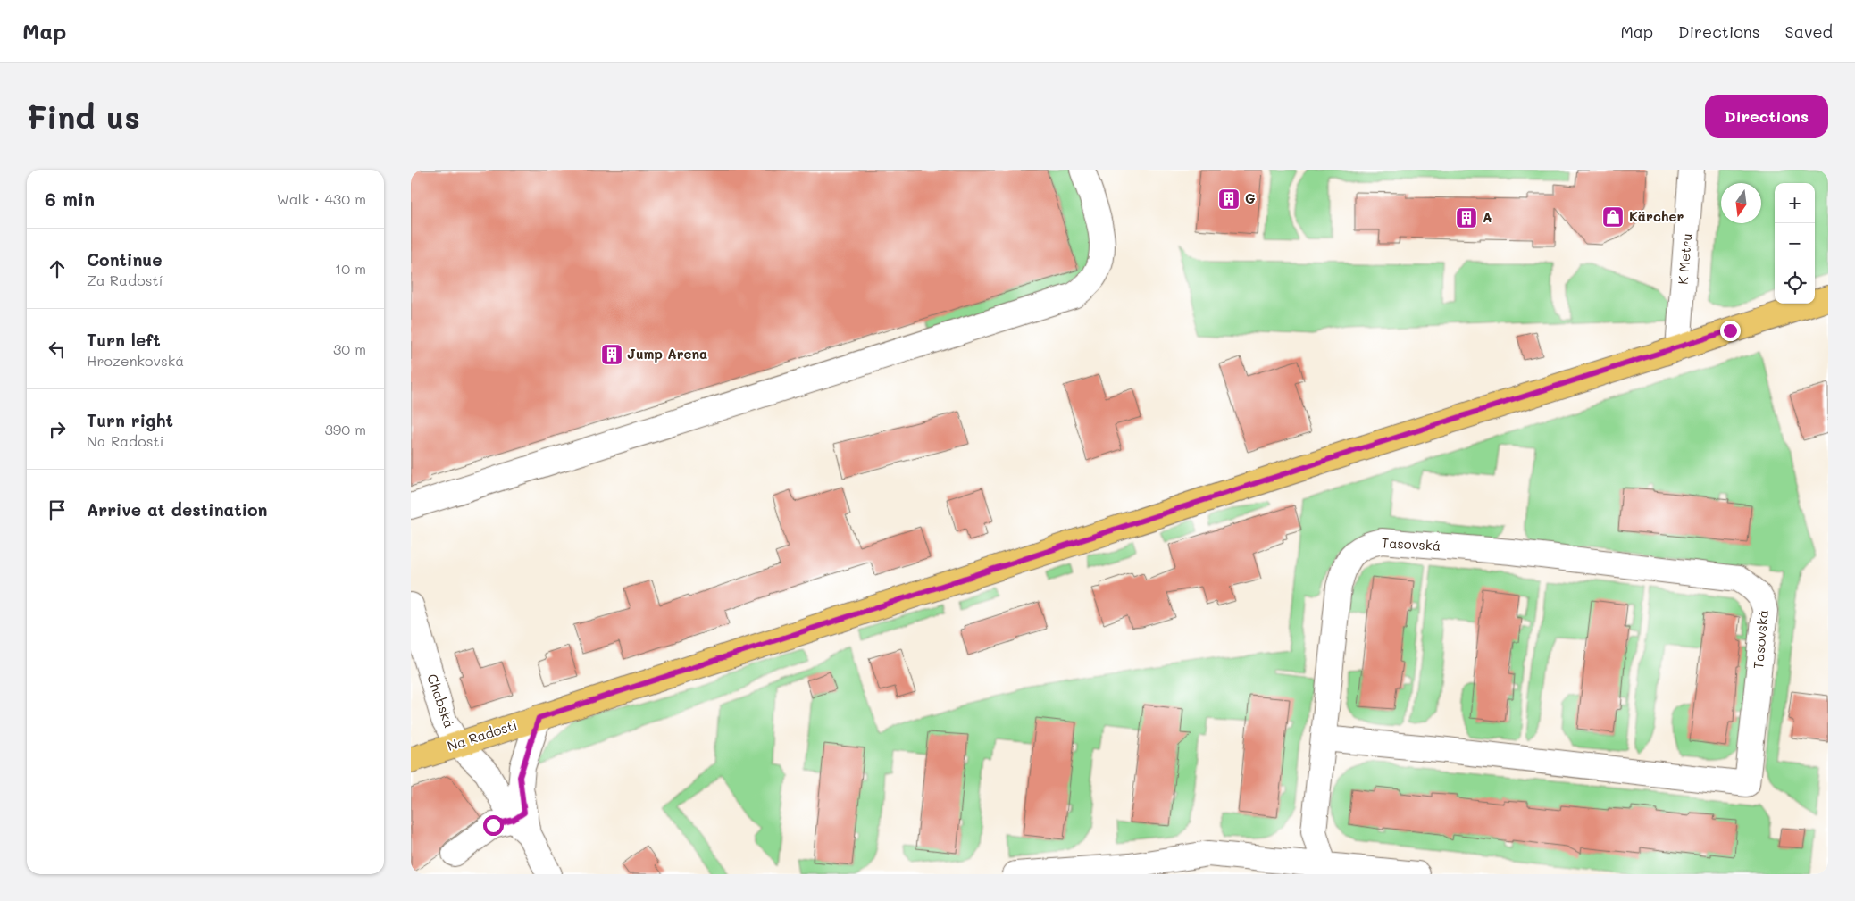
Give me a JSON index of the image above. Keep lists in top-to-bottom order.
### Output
{
  "streets": {
    "main road": ["Na Radosti"],
    "street": ["K Metru", "Tasovská", "Chabská"]
  },
  "crossings": [
    ["K Metru", "Na Radosti"],
    ["Chabská", "Na Radosti"]
  ],
  "places": {
    "building": ["G", "A", "Jump Arena"],
    "shop": ["Kärcher"]
  },
  "north": "bottom",
  "page": {
    "header": "Map",
    "nav": ["Map", "Directions", "Saved"],
    "buttons": "Directions",
    "title": "Find us",
    "heading": ["6 min", "Walk · 430 m"],
    "map_buttons": ["+", "−"],
    "list": [
      ["Continue", "Za Radostí", "10 m"],
      ["Turn left", "Hrozenkovská", "30 m"],
      ["Turn right", "Na Radosti", "390 m"],
      "Arrive at destination"
    ]
  }
}
